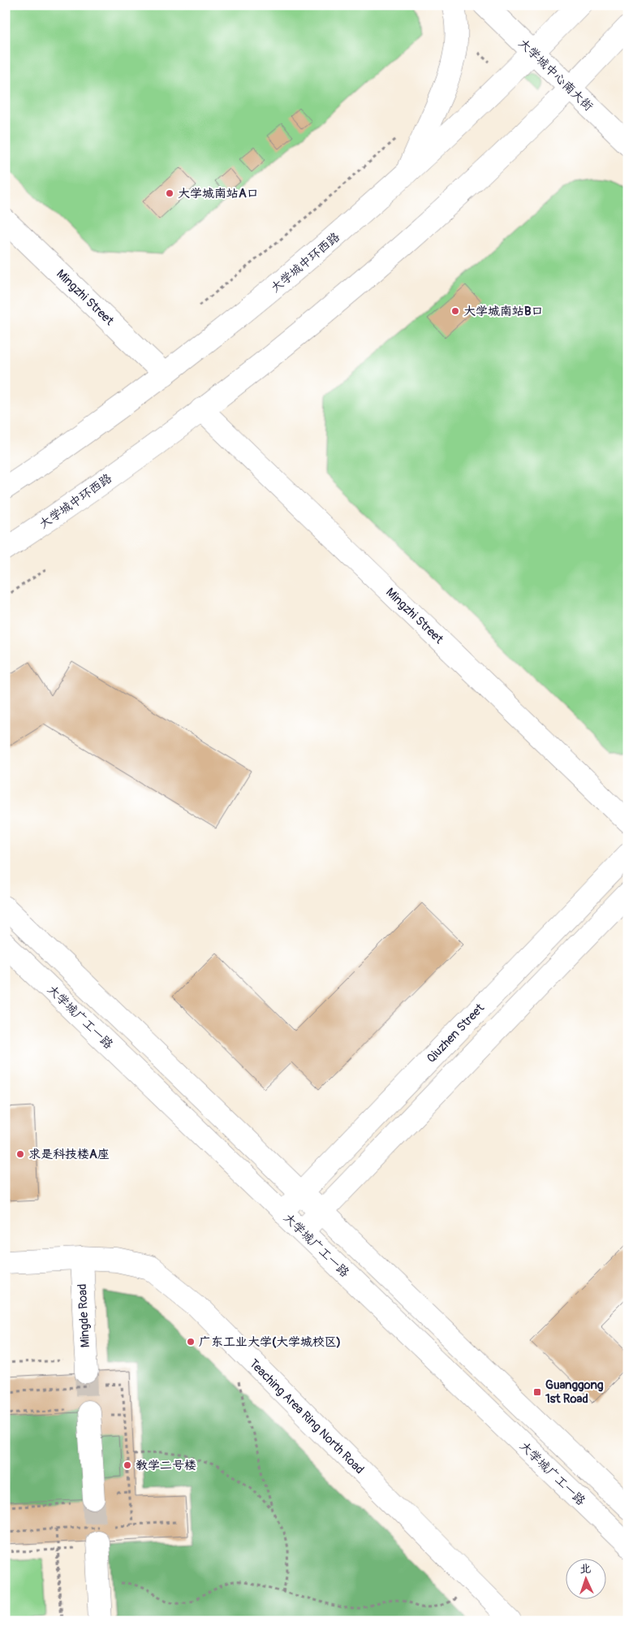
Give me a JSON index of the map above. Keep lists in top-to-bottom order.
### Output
{
  "streets": {
    "main road": [
      "大学城中心南大街",
      "大学城中环西路",
      "Mingzhi Street",
      "大学城广工一路",
      "Qiuzhen Street",
      "Mingde Road",
      "Teaching Area Ring North Road"
    ]
  },
  "crossings": [
    ["大学城中心南大街", "大学城中环西路"],
    ["大学城中环西路", "Mingzhi Street"],
    ["大学城广工一路", "Qiuzhen Street"],
    ["Mingde Road", "Teaching Area Ring North Road"]
  ],
  "places": {
    "other": [
      "大学城南站A口",
      "大学城南站B口",
      "求是科技楼A座",
      "广东工业大学(大学城校区)",
      "教学二号楼"
    ],
    "transit": ["Guanggong 1st Road"]
  },
  "north": "top"
}
